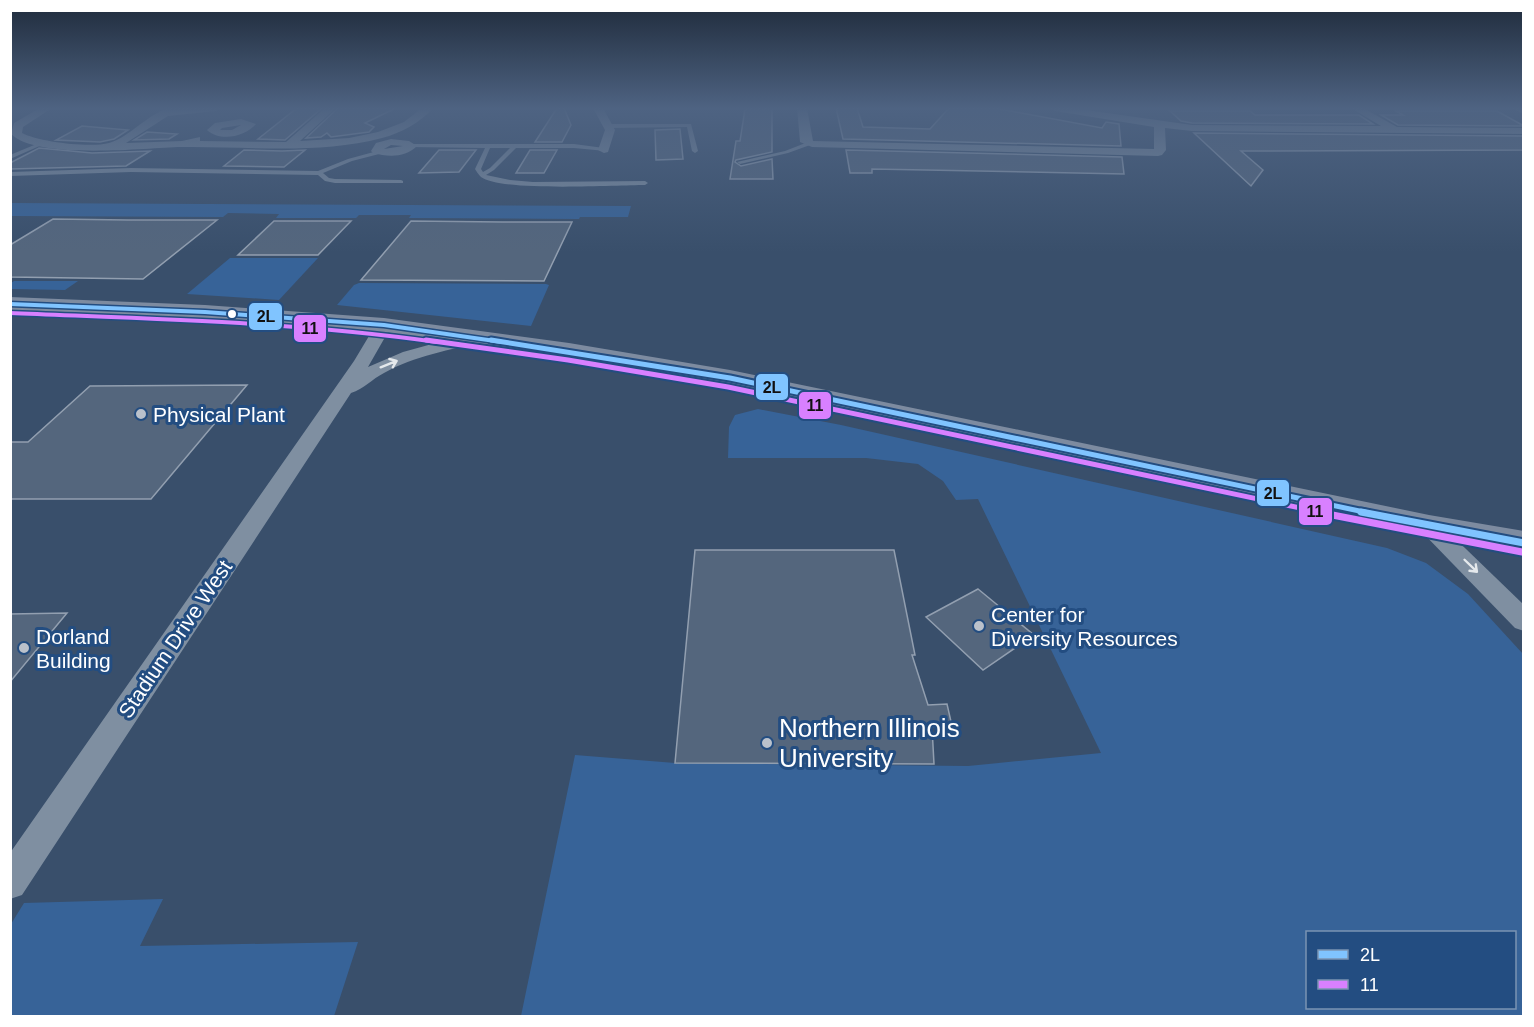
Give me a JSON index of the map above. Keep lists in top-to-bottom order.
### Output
{
  "streets": {
    "street": ["Stadium Drive West"]
  },
  "places": [
    "Physical Plant",
    "Center for Diversity Resources",
    "Dorland Building",
    "Northern Illinois University"
  ],
  "lines": ["transit line 2L", "transit line 11"],
  "legend": ["2L", "11"]
}
